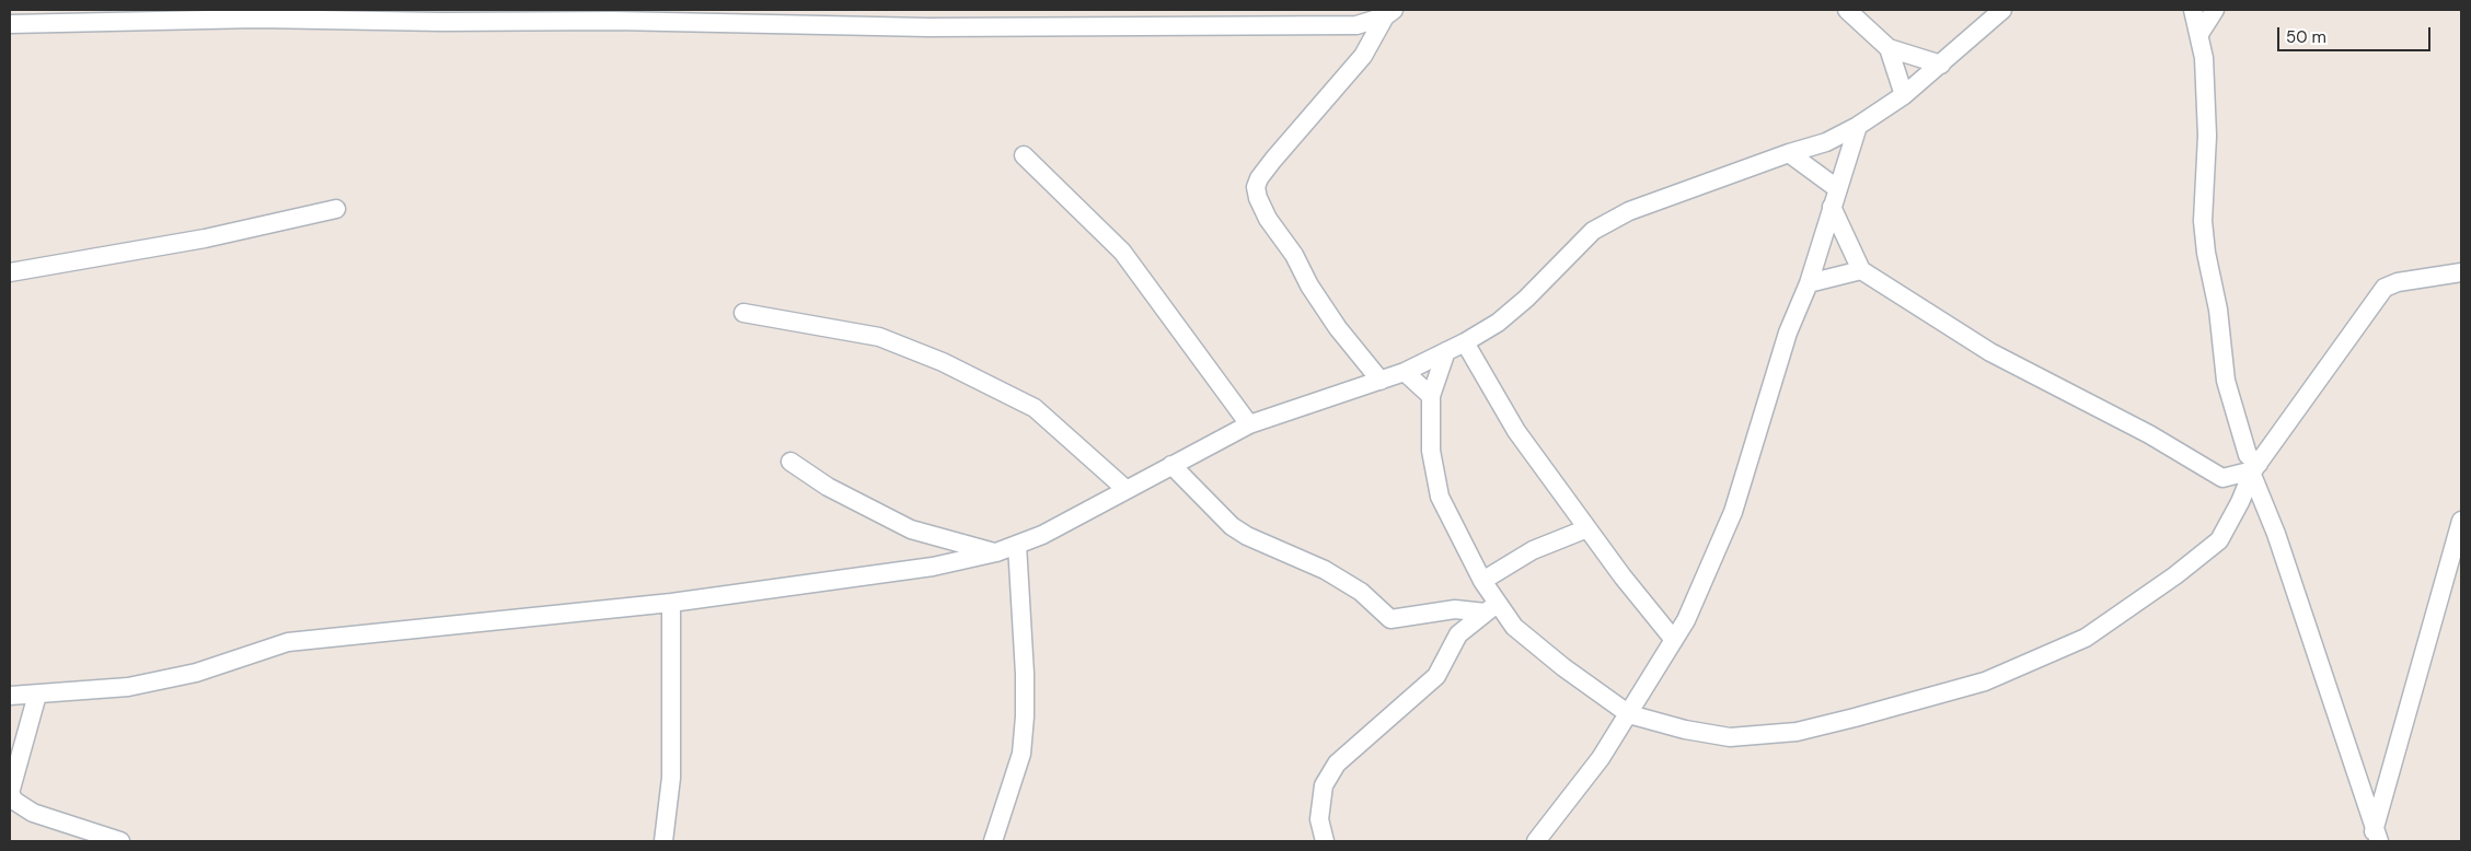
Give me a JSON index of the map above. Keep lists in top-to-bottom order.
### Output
{
  "scale_bar": "50 m"
}
